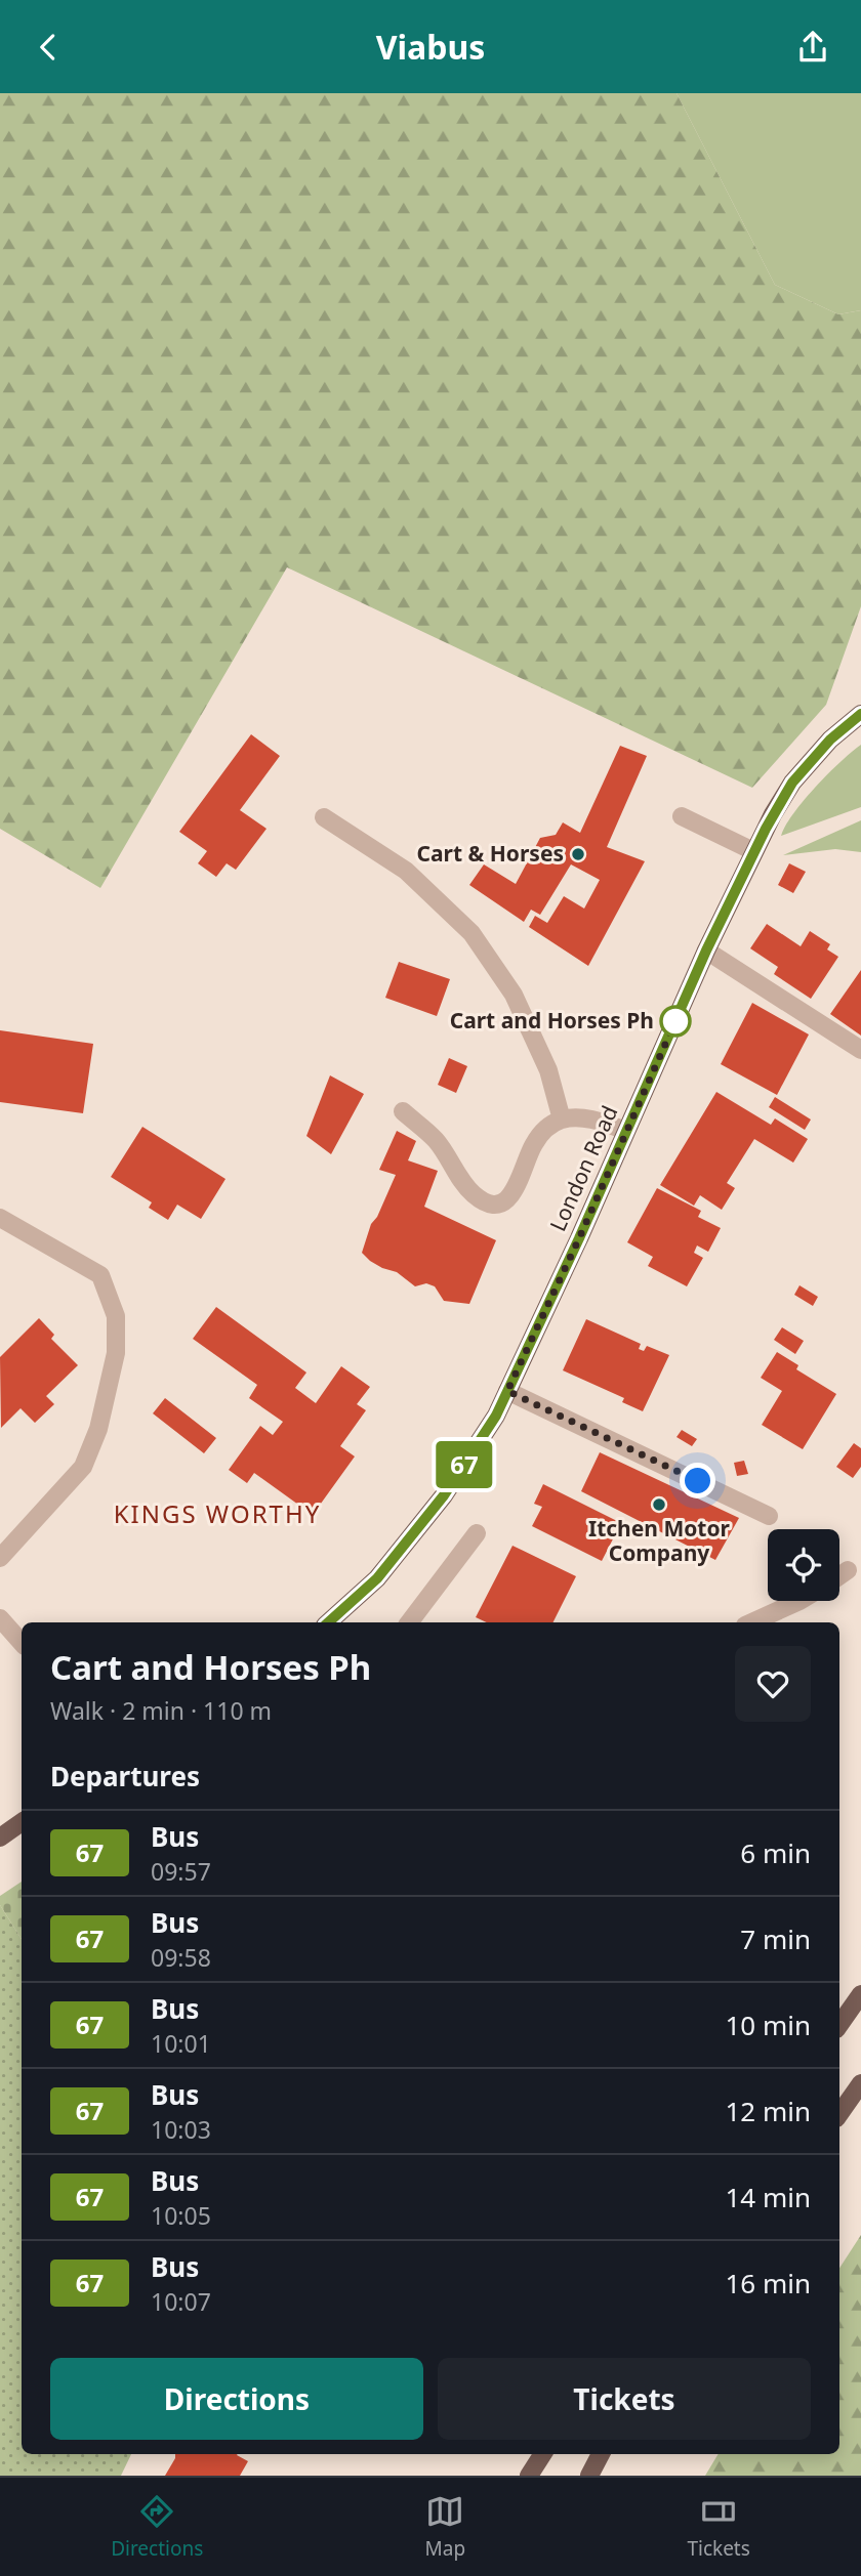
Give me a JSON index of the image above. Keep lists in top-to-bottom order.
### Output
{
  "streets": {
    "main road": ["London Road"]
  },
  "districts": ["KINGS WORTHY"],
  "places": ["Cart & Horses", "Cart and Horses Ph", "Itchen Motor Company"],
  "lines": ["bus line 67"],
  "page": {
    "header": "Viabus",
    "on_map": "67",
    "heading": [
      ["Cart and Horses Ph", "Walk · 2 min · 110 m"],
      "Departures"
    ],
    "list": [
      {
        "mark": "67",
        "name": "Bus",
        "note": "09:57",
        "value": "6 min"
      },
      {
        "mark": "67",
        "name": "Bus",
        "note": "09:58",
        "value": "7 min"
      },
      {
        "mark": "67",
        "name": "Bus",
        "note": "10:01",
        "value": "10 min"
      },
      {
        "mark": "67",
        "name": "Bus",
        "note": "10:03",
        "value": "12 min"
      },
      {
        "mark": "67",
        "name": "Bus",
        "note": "10:05",
        "value": "14 min"
      },
      {
        "mark": "67",
        "name": "Bus",
        "note": "10:07",
        "value": "16 min"
      }
    ],
    "buttons": ["Directions", "Tickets"],
    "tabs": ["Directions", "Map", "Tickets"]
  }
}
